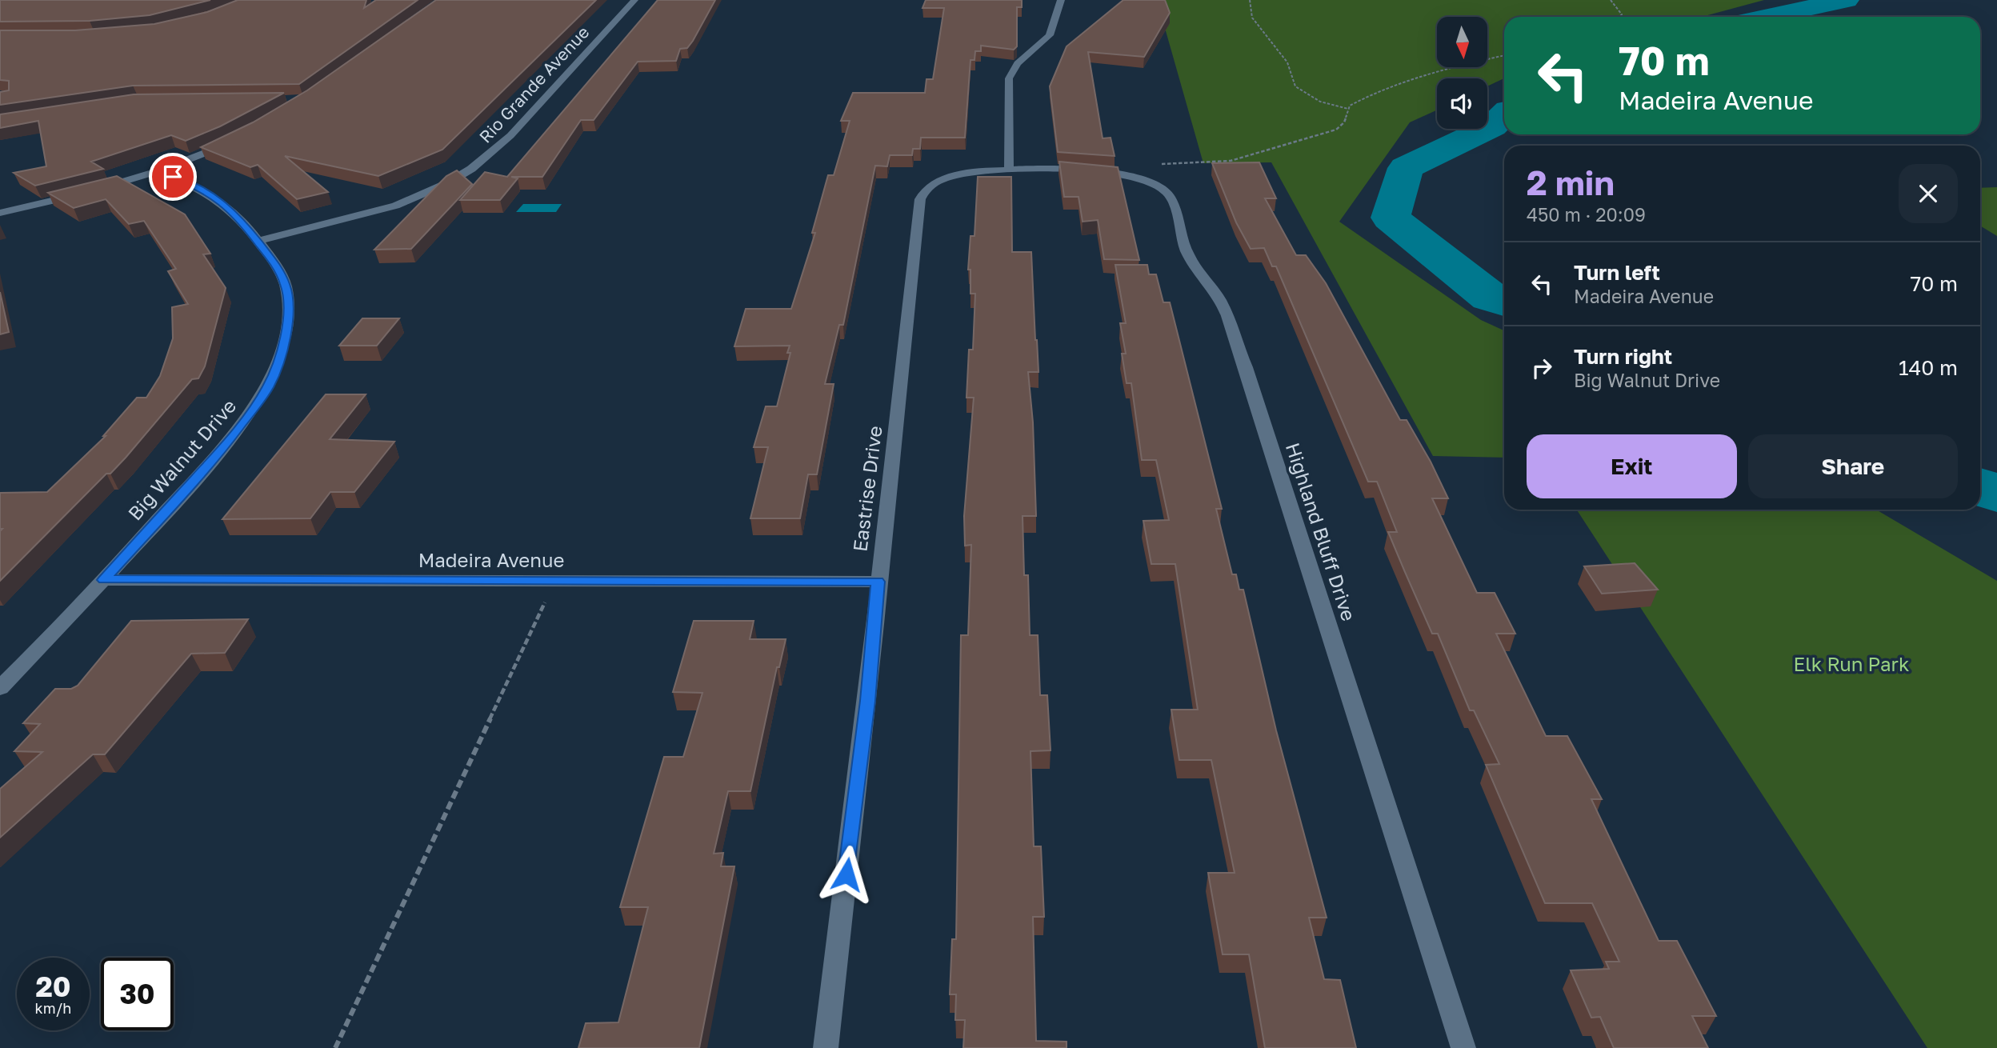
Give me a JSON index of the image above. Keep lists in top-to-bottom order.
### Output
{
  "streets": {
    "street": [
      "Rio Grande Avenue",
      "Big Walnut Drive",
      "Eastrise Drive",
      "Highland Bluff Drive",
      "Madeira Avenue"
    ]
  },
  "crossings": [
    ["Rio Grande Avenue", "Big Walnut Drive"],
    ["Big Walnut Drive", "Madeira Avenue"],
    ["Eastrise Drive", "Highland Bluff Drive"],
    ["Eastrise Drive", "Madeira Avenue"]
  ],
  "parks": ["Elk Run Park"],
  "north": "bottom",
  "page": {
    "turn": ["70 m", "Madeira Avenue"],
    "heading": ["2 min", "450 m · 20:09"],
    "list": [
      {
        "name": "Turn left",
        "note": "Madeira Avenue",
        "value": "70 m"
      },
      {
        "name": "Turn right",
        "note": "Big Walnut Drive",
        "value": "140 m"
      }
    ],
    "buttons": ["Exit", "Share"],
    "speed": "20 km/h",
    "limit": "30"
  }
}
